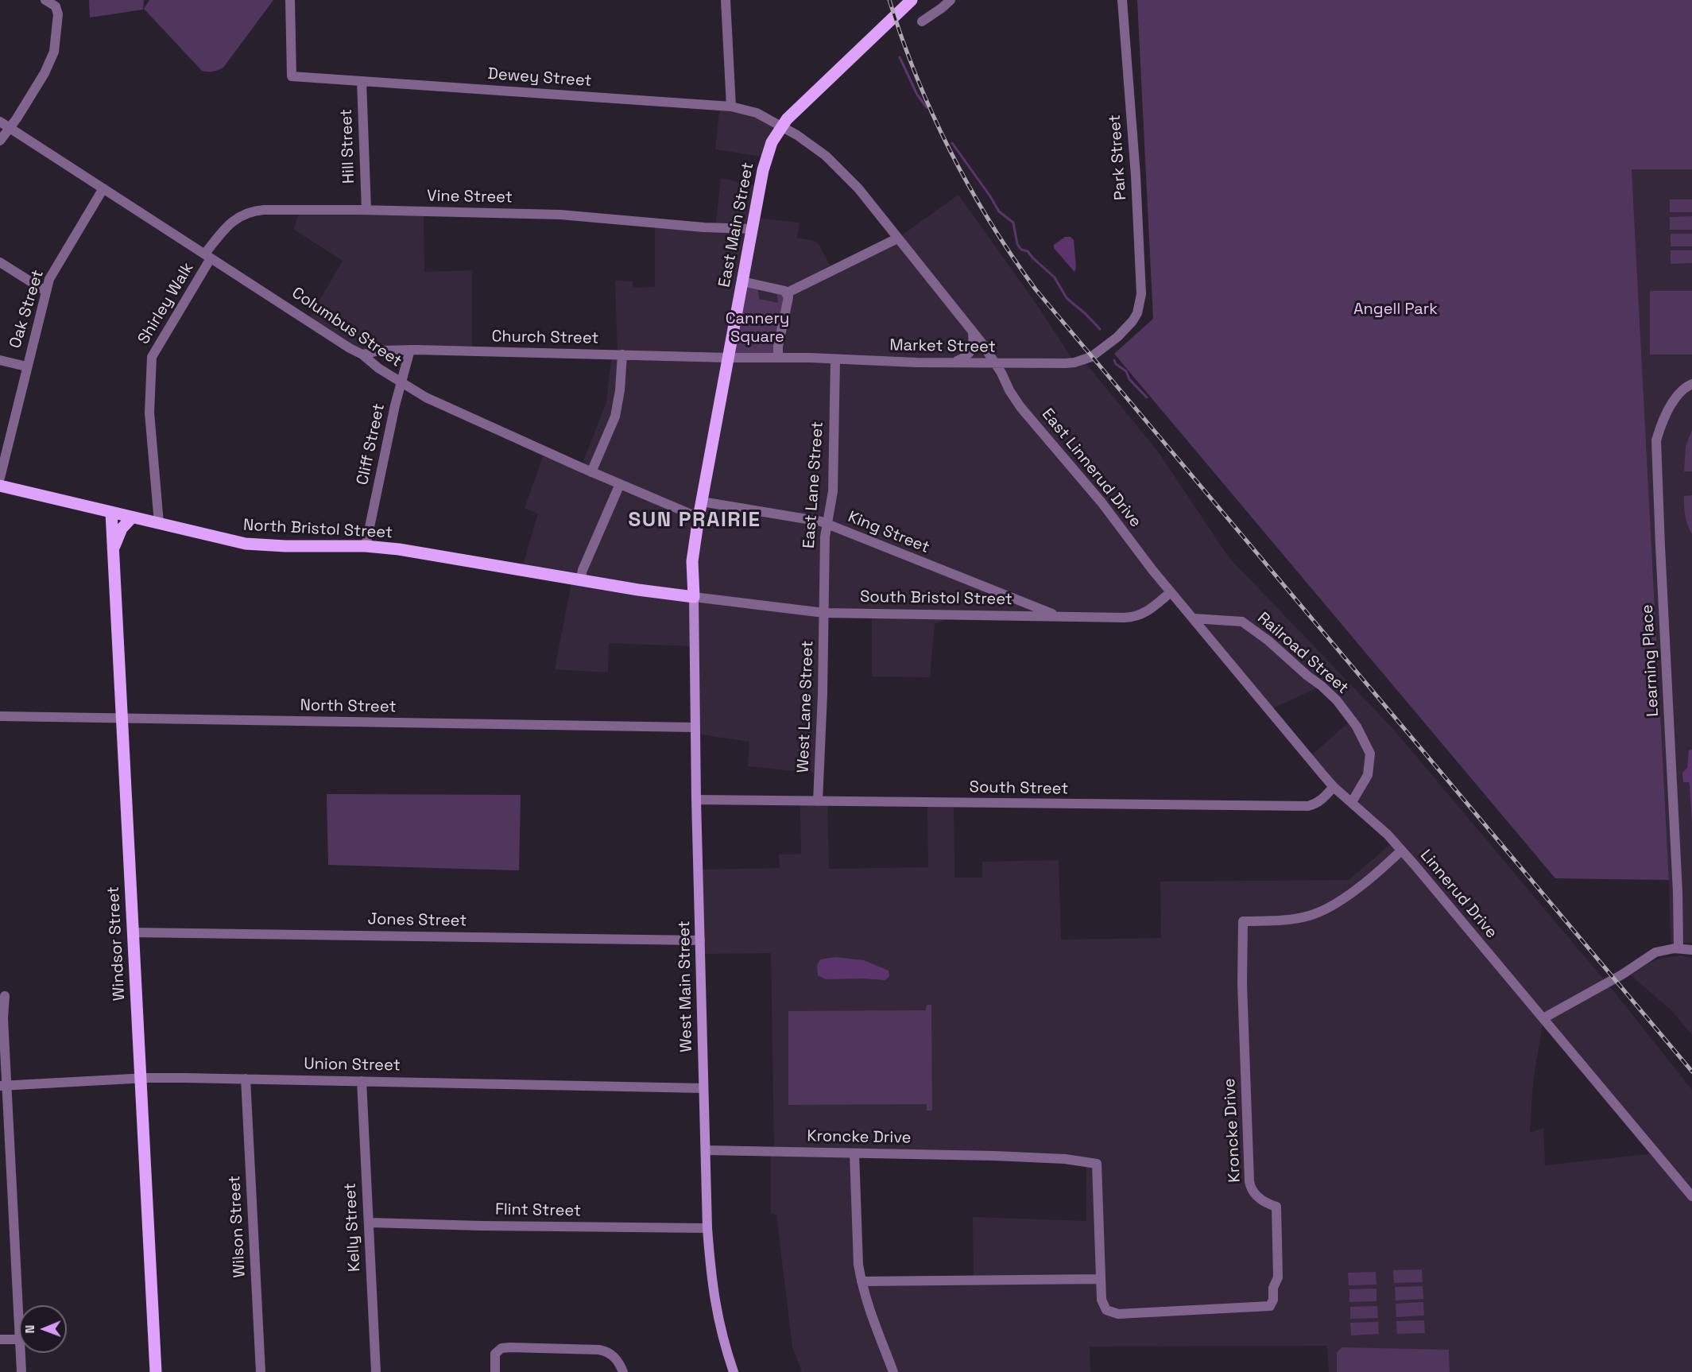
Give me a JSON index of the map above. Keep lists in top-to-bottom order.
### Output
{
  "streets": {
    "main road": [
      "East Main Street",
      "North Bristol Street",
      "Windsor Street",
      "West Main Street"
    ],
    "street": [
      "Dewey Street",
      "Hill Street",
      "Park Street",
      "Vine Street",
      "Shirley Walk",
      "Oak Street",
      "Columbus Street",
      "Church Street",
      "Market Street",
      "Cliff Street",
      "East Linnerud Drive",
      "East Lane Street",
      "King Street",
      "South Bristol Street",
      "Railroad Street",
      "Learning Place",
      "North Street",
      "West Lane Street",
      "South Street",
      "Linnerud Drive",
      "Jones Street",
      "Union Street",
      "Kroncke Drive",
      "Flint Street",
      "Wilson Street",
      "Kelly Street"
    ]
  },
  "crossings": [
    ["Dewey Street", "Hill Street"],
    ["Dewey Street", "East Main Street"],
    ["Dewey Street", "East Linnerud Drive"],
    ["Hill Street", "Vine Street"],
    ["Park Street", "Market Street"],
    ["Vine Street", "East Main Street"],
    ["Vine Street", "Shirley Walk"],
    ["Vine Street", "Columbus Street"],
    ["East Main Street", "Columbus Street"],
    ["East Main Street", "Church Street"],
    ["East Main Street", "Market Street"],
    ["East Main Street", "East Linnerud Drive"],
    ["East Main Street", "North Bristol Street"],
    ["East Main Street", "King Street"],
    ["East Main Street", "South Bristol Street"],
    ["East Main Street", "West Main Street"],
    ["Shirley Walk", "Columbus Street"],
    ["Shirley Walk", "North Bristol Street"],
    ["Oak Street", "Columbus Street"],
    ["Columbus Street", "Church Street"],
    ["Columbus Street", "Cliff Street"],
    ["Church Street", "Market Street"],
    ["Church Street", "Cliff Street"],
    ["Market Street", "East Linnerud Drive"],
    ["Market Street", "East Lane Street"],
    ["Cliff Street", "North Bristol Street"],
    ["East Linnerud Drive", "South Bristol Street"],
    ["East Linnerud Drive", "Railroad Street"],
    ["East Linnerud Drive", "Linnerud Drive"],
    ["East Lane Street", "King Street"],
    ["East Lane Street", "South Bristol Street"],
    ["East Lane Street", "West Lane Street"],
    ["North Bristol Street", "South Bristol Street"],
    ["North Bristol Street", "Windsor Street"],
    ["North Bristol Street", "West Main Street"],
    ["King Street", "South Bristol Street"],
    ["South Bristol Street", "West Lane Street"],
    ["South Bristol Street", "West Main Street"],
    ["Railroad Street", "Linnerud Drive"],
    ["North Street", "Windsor Street"],
    ["North Street", "West Main Street"],
    ["West Lane Street", "South Street"],
    ["South Street", "Linnerud Drive"],
    ["South Street", "West Main Street"],
    ["Linnerud Drive", "Kroncke Drive"],
    ["Jones Street", "Windsor Street"],
    ["Jones Street", "West Main Street"],
    ["Windsor Street", "Union Street"],
    ["West Main Street", "Union Street"],
    ["West Main Street", "Kroncke Drive"],
    ["West Main Street", "Flint Street"],
    ["Union Street", "Wilson Street"],
    ["Union Street", "Kelly Street"],
    ["Flint Street", "Kelly Street"]
  ],
  "districts": ["SUN PRAIRIE"],
  "parks": ["Angell Park", "Cannery Square"],
  "north": "left"
}
